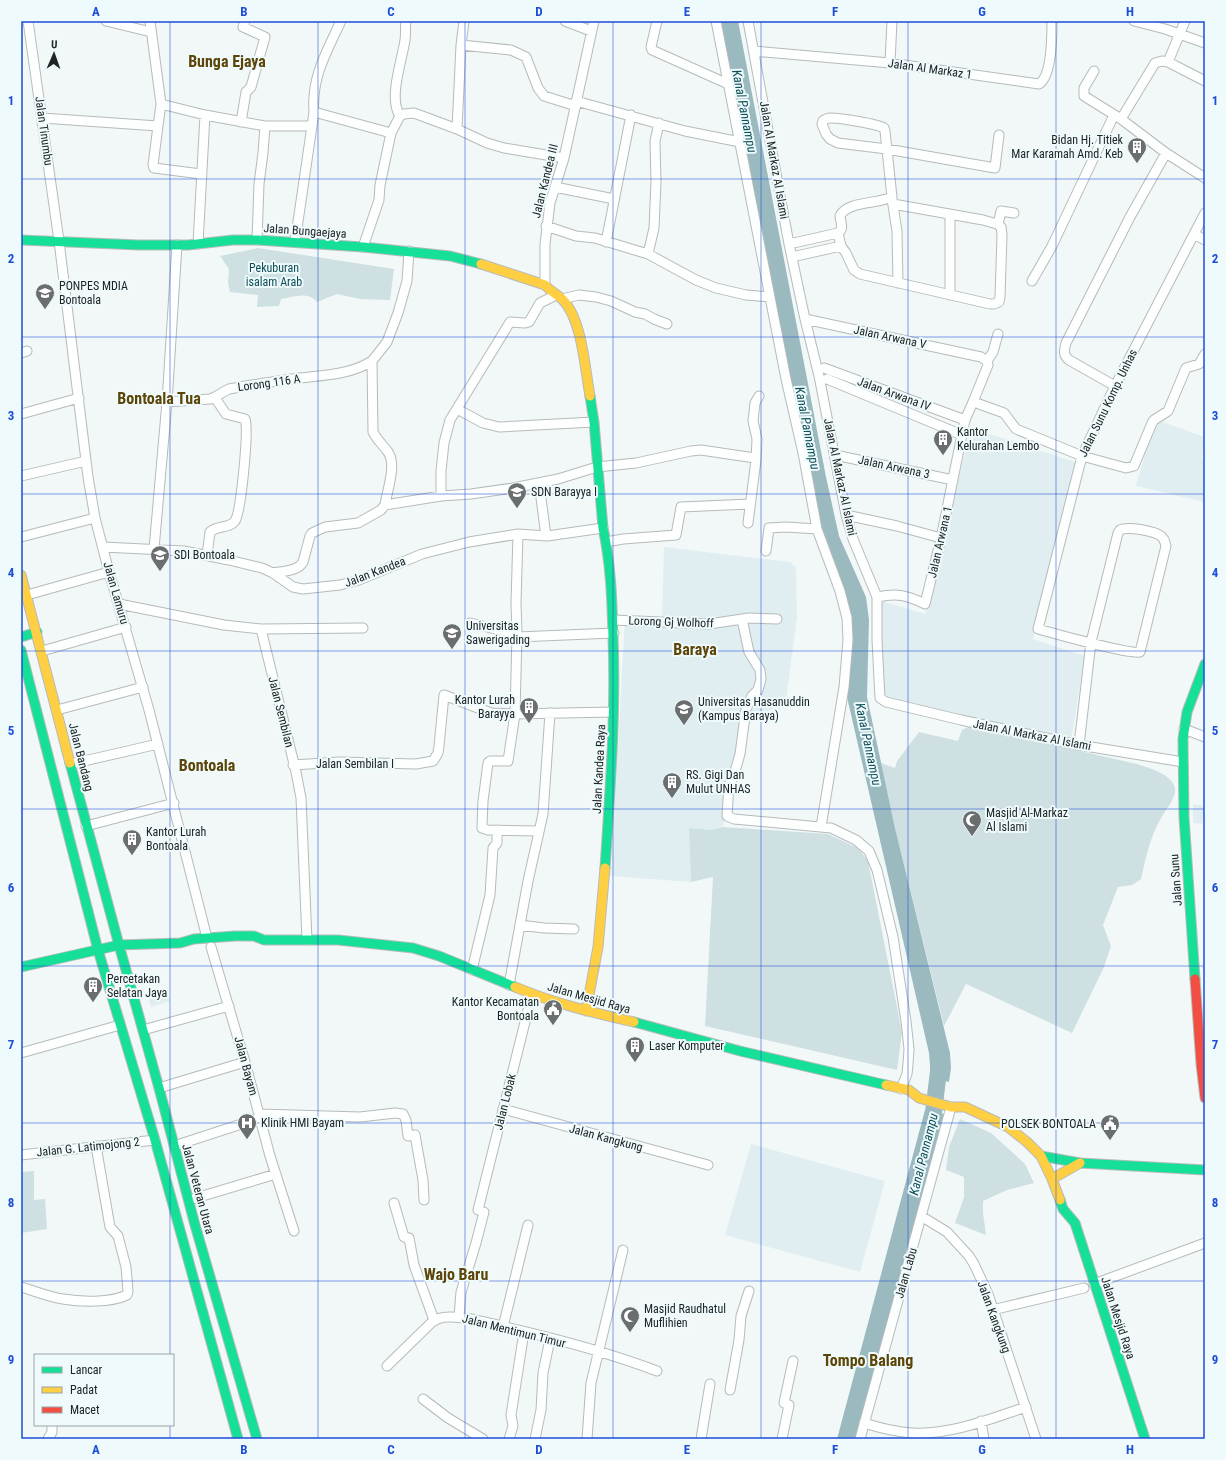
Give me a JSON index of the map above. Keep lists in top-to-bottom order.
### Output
{
  "streets": {
    "main road": [
      "Jalan Bungaejaya",
      "Jalan Bandang",
      "Jalan Kandea Raya",
      "Jalan Sunu",
      "Jalan Mesjid Raya",
      "Jalan Veteran Utara"
    ],
    "street": [
      "Jalan Al Markaz 1",
      "Jalan Tinumbu",
      "Jalan Al Markaz Al Islami",
      "Jalan Kandea III",
      "Jalan Arwana V",
      "Lorong 116 A",
      "Jalan Arwana IV",
      "Jalan Sunu Komp. Unhas",
      "Jalan Arwana 3",
      "Jalan Arwana 1",
      "Jalan Kandea",
      "Jalan Lamuru",
      "Lorong Gj Wolhoff",
      "Jalan Sembilan",
      "Jalan Sembilan I",
      "Jalan Bayam",
      "Jalan Lobak",
      "Jalan Kangkung",
      "Jalan G. Latimojong 2",
      "Jalan Labu",
      "Jalan Mentimun Timur"
    ]
  },
  "crossings": [
    ["Jalan Al Markaz 1", "Jalan Al Markaz Al Islami"],
    ["Jalan Tinumbu", "Jalan Bungaejaya"],
    ["Jalan Tinumbu", "Jalan Lamuru"],
    ["Jalan Al Markaz Al Islami", "Jalan Arwana V"],
    ["Jalan Al Markaz Al Islami", "Jalan Arwana 3"],
    ["Jalan Al Markaz Al Islami", "Jalan Arwana 1"],
    ["Jalan Al Markaz Al Islami", "Jalan Sunu"],
    ["Jalan Kandea III", "Jalan Bungaejaya"],
    ["Jalan Bungaejaya", "Jalan Lamuru"],
    ["Jalan Arwana V", "Jalan Arwana 1"],
    ["Jalan Arwana IV", "Jalan Arwana 1"],
    ["Jalan Arwana 3", "Jalan Arwana 1"],
    ["Jalan Kandea", "Jalan Lamuru"],
    ["Jalan Kandea", "Jalan Kandea Raya"],
    ["Jalan Lamuru", "Jalan Mesjid Raya"],
    ["Lorong Gj Wolhoff", "Jalan Kandea Raya"],
    ["Jalan Sembilan", "Jalan Sembilan I"],
    ["Jalan Sembilan", "Jalan Mesjid Raya"],
    ["Jalan Bandang", "Jalan Mesjid Raya"],
    ["Jalan Bandang", "Jalan Veteran Utara"],
    ["Jalan Kandea Raya", "Jalan Mesjid Raya"],
    ["Jalan Mesjid Raya", "Jalan Bayam"],
    ["Jalan Mesjid Raya", "Jalan Lobak"],
    ["Jalan Mesjid Raya", "Jalan Veteran Utara"],
    ["Jalan Mesjid Raya", "Jalan Labu"],
    ["Jalan Lobak", "Jalan Kangkung"],
    ["Jalan Lobak", "Jalan Mentimun Timur"],
    ["Jalan Kangkung", "Jalan Labu"]
  ],
  "districts": [
    "Bunga Ejaya",
    "Bontoala Tua",
    "Baraya",
    "Bontoala",
    "Wajo Baru",
    "Tompo Balang"
  ],
  "water": ["Kanal Pannampu"],
  "parks": ["Pekuburan isalam Arab"],
  "places": {
    "building": [
      "Bidan Hj. Titiek Mar Karamah Amd. Keb",
      "Kantor Kelurahan Lembo",
      "Kantor Lurah Barayya",
      "RS. Gigi Dan Mulut UNHAS",
      "Kantor Lurah Bontoala",
      "Percetakan Selatan Jaya",
      "Laser Komputer"
    ],
    "school or university": [
      "PONPES MDIA Bontoala",
      "SDN Barayya I",
      "SDI Bontoala",
      "Universitas Sawerigading",
      "Universitas Hasanuddin (Kampus Baraya)"
    ],
    "mosque": ["Masjid Al-Markaz Al Islami", "Masjid Raudhatul Muflihien"],
    "public building": ["Kantor Kecamatan Bontoala", "POLSEK BONTOALA"],
    "hospital": ["Klinik HMI Bayam"]
  },
  "legend": ["Lancar", "Padat", "Macet"],
  "north": "top",
  "grid": {
    "columns": [
      "A",
      "B",
      "C",
      "D",
      "E",
      "F",
      "G",
      "H"
    ],
    "rows": [
      "1",
      "2",
      "3",
      "4",
      "5",
      "6",
      "7",
      "8",
      "9"
    ]
  }
}
